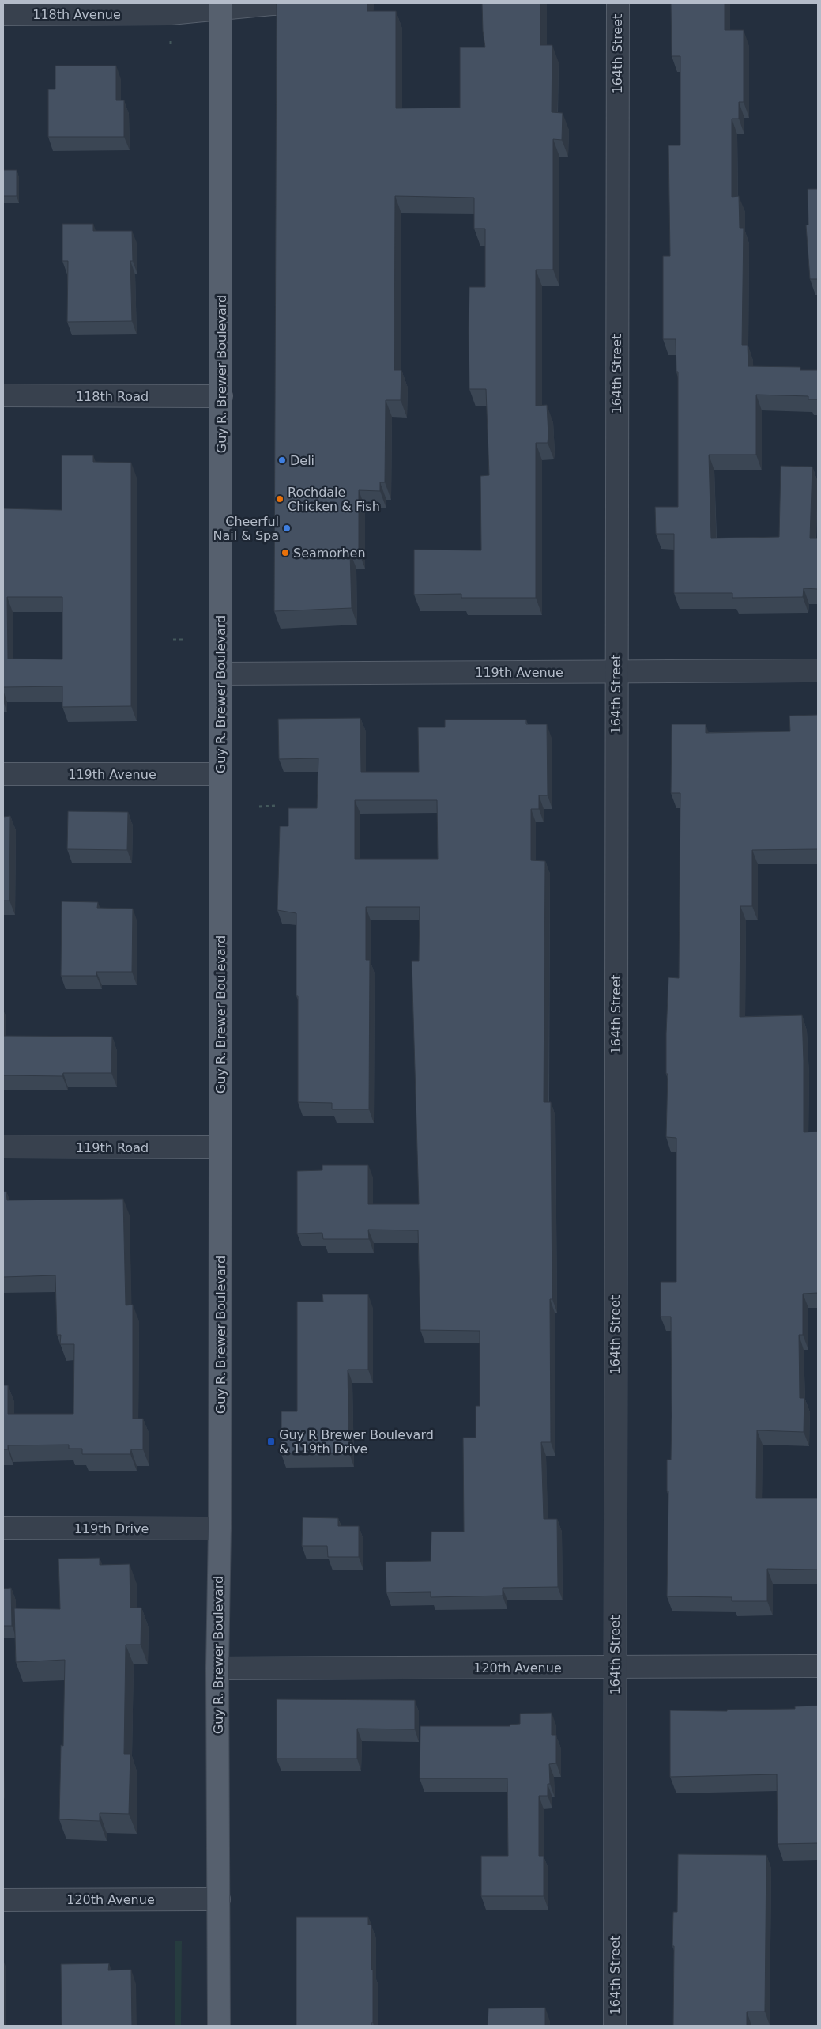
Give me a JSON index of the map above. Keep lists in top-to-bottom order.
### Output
{
  "streets": {
    "main road": ["Guy R. Brewer Boulevard"],
    "street": [
      "118th Avenue",
      "164th Street",
      "118th Road",
      "119th Avenue",
      "119th Road",
      "119th Drive",
      "120th Avenue"
    ]
  },
  "crossings": [
    ["118th Avenue", "Guy R. Brewer Boulevard"],
    ["164th Street", "119th Avenue"],
    ["164th Street", "120th Avenue"],
    ["Guy R. Brewer Boulevard", "118th Road"],
    ["Guy R. Brewer Boulevard", "119th Avenue"],
    ["Guy R. Brewer Boulevard", "119th Road"],
    ["Guy R. Brewer Boulevard", "119th Drive"],
    ["Guy R. Brewer Boulevard", "120th Avenue"]
  ],
  "places": {
    "other": [
      "Deli",
      "Rochdale Chicken & Fish",
      "Cheerful Nail & Spa",
      "Seamorhen"
    ],
    "transit": ["Guy R Brewer Boulevard & 119th Drive"]
  }
}
